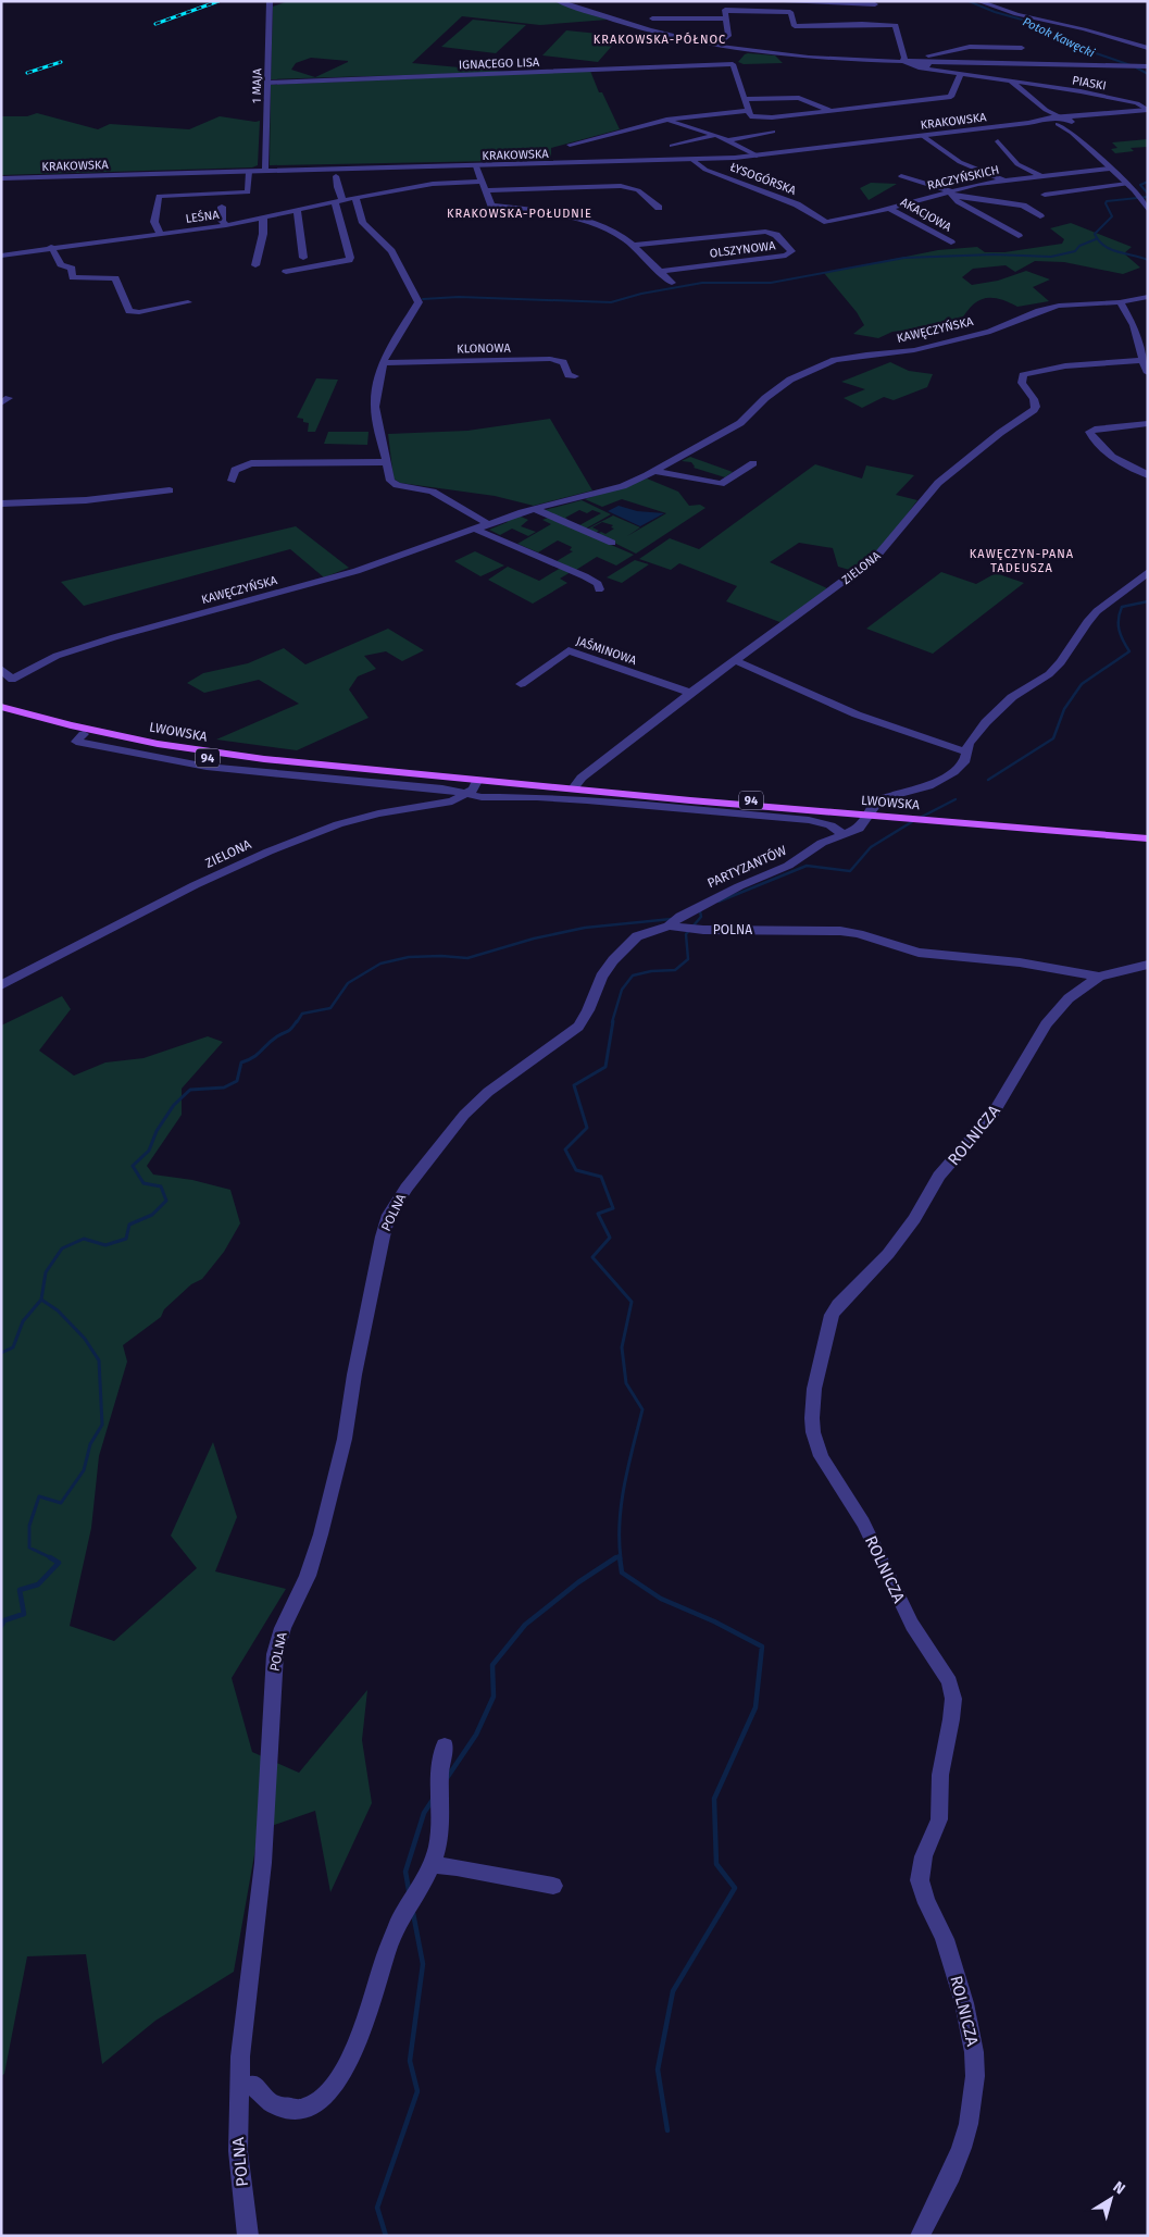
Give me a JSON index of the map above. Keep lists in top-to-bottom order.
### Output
{
  "streets": {
    "main road": ["LWOWSKA", "94"],
    "street": [
      "IGNACEGO LISA",
      "PIASKI",
      "1 MAJA",
      "KRAKOWSKA",
      "RACZYŃSKICH",
      "ŁYSOGÓRSKA",
      "AKACJOWA",
      "LEŚNA",
      "OLSZYNOWA",
      "KAWĘCZYŃSKA",
      "KLONOWA",
      "ZIELONA",
      "JAŚMINOWA",
      "PARTYZANTÓW",
      "POLNA",
      "ROLNICZA"
    ]
  },
  "crossings": [
    ["IGNACEGO LISA", "1 MAJA"],
    ["PIASKI", "KRAKOWSKA"],
    ["1 MAJA", "KRAKOWSKA"],
    ["KRAKOWSKA", "ŁYSOGÓRSKA"],
    ["RACZYŃSKICH", "ŁYSOGÓRSKA"],
    ["RACZYŃSKICH", "AKACJOWA"],
    ["ZIELONA", "JAŚMINOWA"],
    ["ZIELONA", "LWOWSKA"],
    ["LWOWSKA", "PARTYZANTÓW"],
    ["PARTYZANTÓW", "POLNA"],
    ["POLNA", "ROLNICZA"]
  ],
  "districts": ["KRAKOWSKA-PÓŁNOC", "KRAKOWSKA-POŁUDNIE", "KAWĘCZYN-PANA TADEUSZA"],
  "water": ["Potok Kawęcki"],
  "north": "top right"
}
